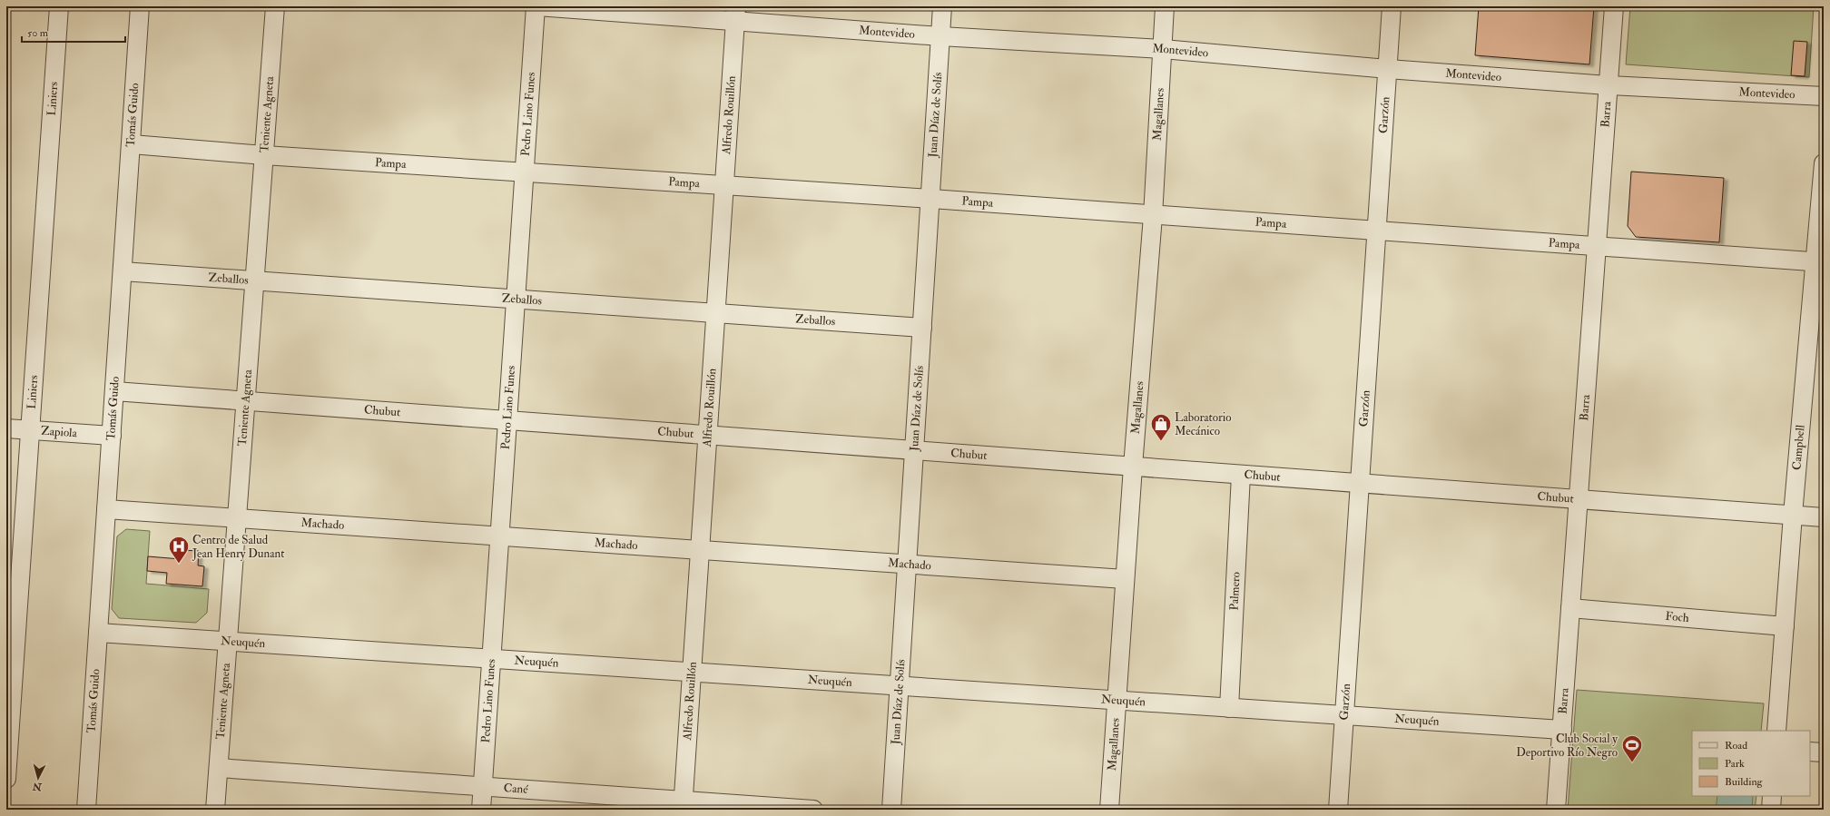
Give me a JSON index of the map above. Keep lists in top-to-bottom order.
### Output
{
  "streets": {
    "street": [
      "Montevideo",
      "Liniers",
      "Tomás Guido",
      "Teniente Agneta",
      "Pedro Lino Funes",
      "Alfredo Rouillón",
      "Juan Díaz de Solís",
      "Magallanes",
      "Garzón",
      "Barra",
      "Pampa",
      "Zeballos",
      "Chubut",
      "Zapiola",
      "Campbell",
      "Machado",
      "Palmero",
      "Foch",
      "Neuquén",
      "Cané"
    ]
  },
  "crossings": [
    ["Montevideo", "Pedro Lino Funes"],
    ["Montevideo", "Alfredo Rouillón"],
    ["Montevideo", "Juan Díaz de Solís"],
    ["Montevideo", "Magallanes"],
    ["Montevideo", "Garzón"],
    ["Montevideo", "Barra"],
    ["Liniers", "Zapiola"],
    ["Tomás Guido", "Pampa"],
    ["Tomás Guido", "Zeballos"],
    ["Tomás Guido", "Chubut"],
    ["Tomás Guido", "Zapiola"],
    ["Tomás Guido", "Machado"],
    ["Tomás Guido", "Neuquén"],
    ["Teniente Agneta", "Pampa"],
    ["Teniente Agneta", "Zeballos"],
    ["Teniente Agneta", "Chubut"],
    ["Teniente Agneta", "Machado"],
    ["Teniente Agneta", "Neuquén"],
    ["Teniente Agneta", "Cané"],
    ["Pedro Lino Funes", "Pampa"],
    ["Pedro Lino Funes", "Zeballos"],
    ["Pedro Lino Funes", "Chubut"],
    ["Pedro Lino Funes", "Machado"],
    ["Pedro Lino Funes", "Neuquén"],
    ["Pedro Lino Funes", "Cané"],
    ["Alfredo Rouillón", "Pampa"],
    ["Alfredo Rouillón", "Zeballos"],
    ["Alfredo Rouillón", "Chubut"],
    ["Alfredo Rouillón", "Machado"],
    ["Alfredo Rouillón", "Neuquén"],
    ["Alfredo Rouillón", "Cané"],
    ["Juan Díaz de Solís", "Pampa"],
    ["Juan Díaz de Solís", "Zeballos"],
    ["Juan Díaz de Solís", "Chubut"],
    ["Juan Díaz de Solís", "Machado"],
    ["Juan Díaz de Solís", "Neuquén"],
    ["Magallanes", "Pampa"],
    ["Magallanes", "Chubut"],
    ["Magallanes", "Machado"],
    ["Magallanes", "Neuquén"],
    ["Garzón", "Pampa"],
    ["Garzón", "Chubut"],
    ["Garzón", "Neuquén"],
    ["Barra", "Pampa"],
    ["Barra", "Chubut"],
    ["Barra", "Foch"],
    ["Barra", "Neuquén"],
    ["Pampa", "Campbell"],
    ["Chubut", "Campbell"],
    ["Chubut", "Palmero"],
    ["Campbell", "Foch"],
    ["Palmero", "Neuquén"]
  ],
  "places": {
    "shop": ["Laboratorio Mecánico"],
    "hospital": ["Centro de Salud Jean Henry Dunant"],
    "sports": ["Club Social y Deportivo Río Negro"]
  },
  "legend": ["Road", "Park", "Building"],
  "scale_bar": "50 m",
  "north": "bottom"
}
